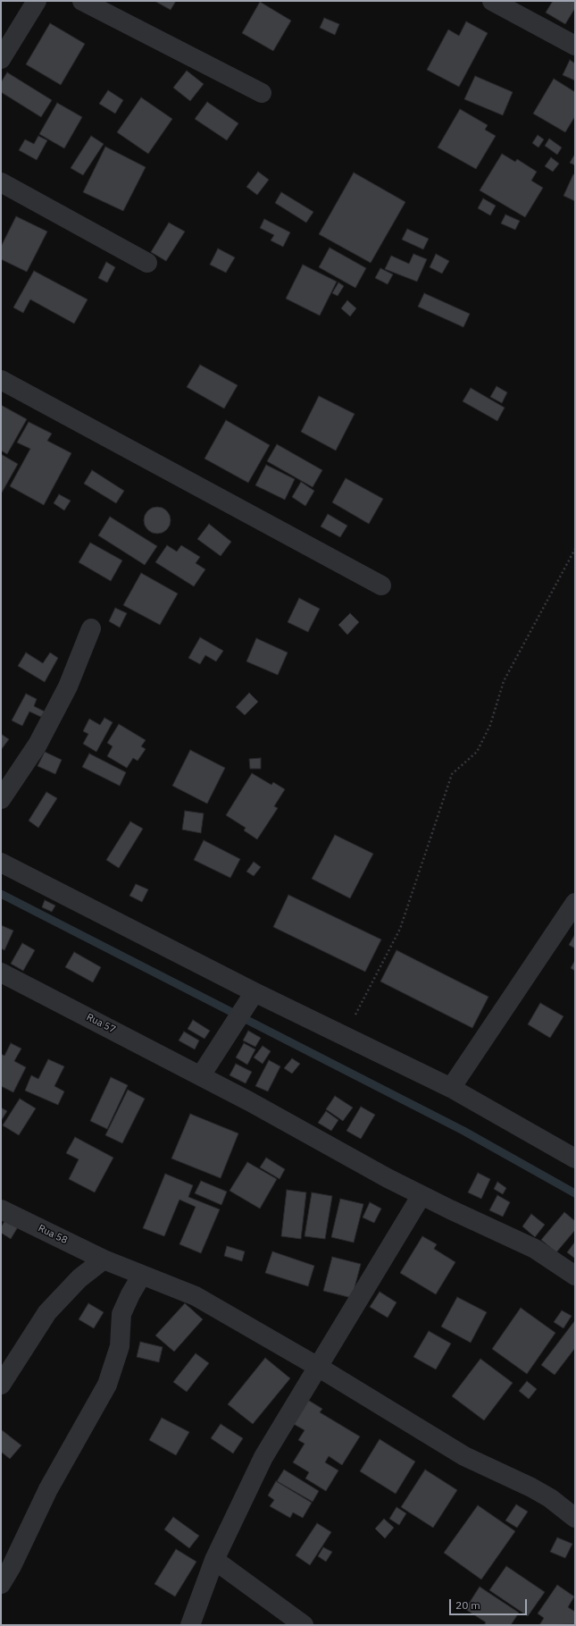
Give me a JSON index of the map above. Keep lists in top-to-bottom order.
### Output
{
  "streets": {
    "street": ["Rua 57", "Rua 58"]
  },
  "scale_bar": "20 m"
}
